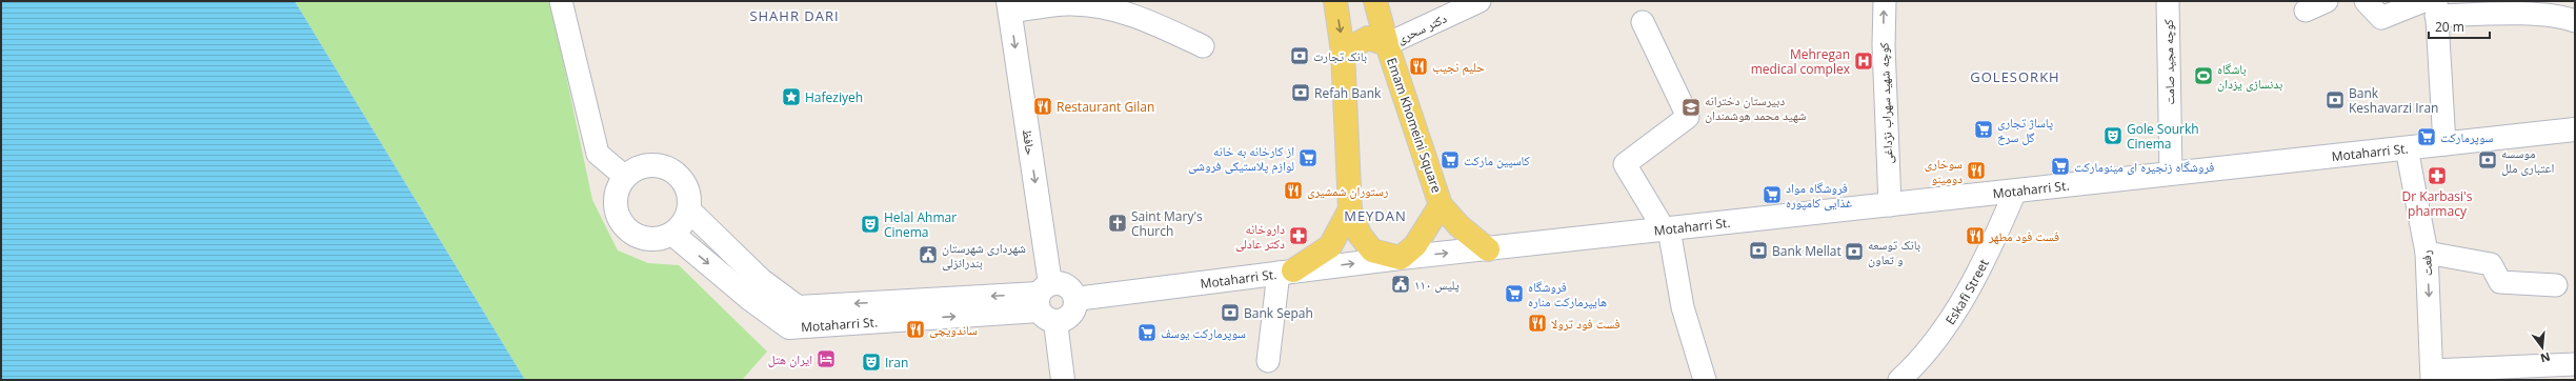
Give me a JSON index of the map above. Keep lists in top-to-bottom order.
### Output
{
  "streets": {
    "main road": ["Emam Khomeini Square"],
    "street": [
      "دکتر سحری",
      "کوچه مجید صامت",
      "کوچه شهید سهراب نژداغی",
      "حافظ",
      "Motaharri St.",
      "رفعت",
      "Eskafi Street"
    ]
  },
  "crossings": [
    ["دکتر سحری", "Emam Khomeini Square"],
    ["کوچه مجید صامت", "Motaharri St."],
    ["کوچه شهید سهراب نژداغی", "Motaharri St."],
    ["Emam Khomeini Square", "Motaharri St."],
    ["حافظ", "Motaharri St."],
    ["Motaharri St.", "رفعت"],
    ["Motaharri St.", "Eskafi Street"]
  ],
  "one_way": ["کوچه شهید سهراب نژداغی", "حافظ", "رفعت"],
  "districts": ["SHAHR DARI", "GOLESORKH", "MEYDAN"],
  "places": {
    "bank": [
      "بانک تجارت",
      "Refah Bank",
      "Bank Keshavarzi Iran",
      "موسسه اعتباری ملل",
      "Bank Mellat",
      "بانک توسعه و تعاون",
      "Bank Sepah"
    ],
    "hospital": ["Mehregan medical complex"],
    "restaurant": [
      "حلیم نجیب",
      "Restaurant Gilan",
      "سوخاری دومینو",
      "رستوران شمشیری",
      "فست فود مطهر",
      "فست فود ترولا",
      "ساندویچی"
    ],
    "sports": ["باشگاه بدنسازی یزدان"],
    "place": ["Hafeziyeh"],
    "school or university": ["دبیرستان دخترانه شهید محمد هوشمندان"],
    "supermarket": [
      "پاساژ تجاری گل سرخ",
      "سوپرمارکت",
      "از کارخانه به خانه لوازم پلاستیکی فروشی",
      "کاسپین مارکت",
      "فروشگاه زنجیره ای مینومارکت",
      "فروشگاه مواد غذایی کامپوره",
      "فروشگاه هایپرمارکت مناره",
      "سوپرمارکت یوسف"
    ],
    "theatre": ["Gole Sourkh Cinema", "Helal Ahmar Cinema", "Iran"],
    "pharmacy": ["Dr Karbasi's pharmacy", "داروخانه دکتر عادلی"],
    "church": ["Saint Mary's Church"],
    "public building": ["شهرداری شهرستان بندرانزلی", "پلیس ۱۱۰"],
    "hotel": ["ایران هتل"]
  },
  "scale_bar": "20 m",
  "north": "bottom"
}
